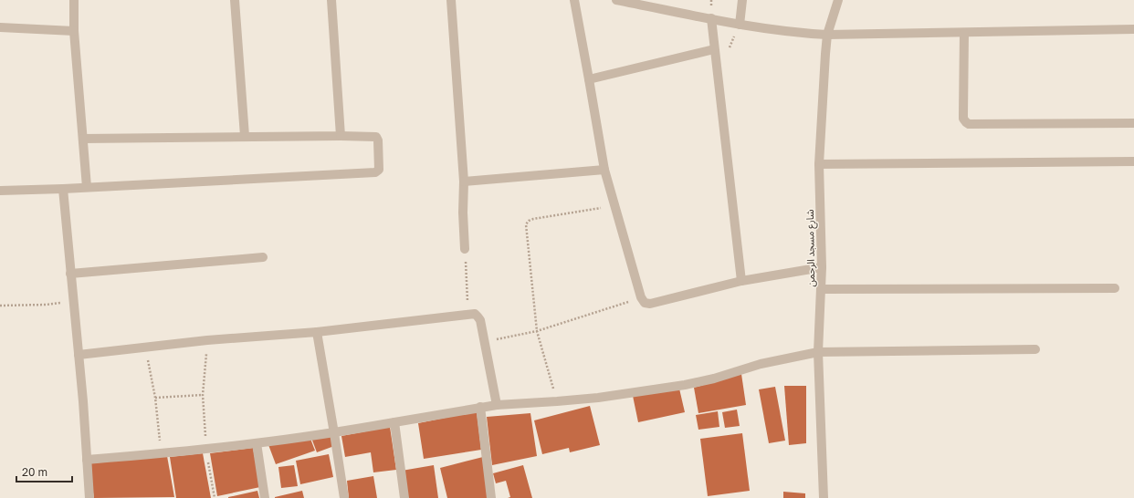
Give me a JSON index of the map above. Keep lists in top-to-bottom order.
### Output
{
  "streets": {
    "street": ["شارع مسجد الرحمن"]
  },
  "scale_bar": "20 m"
}
